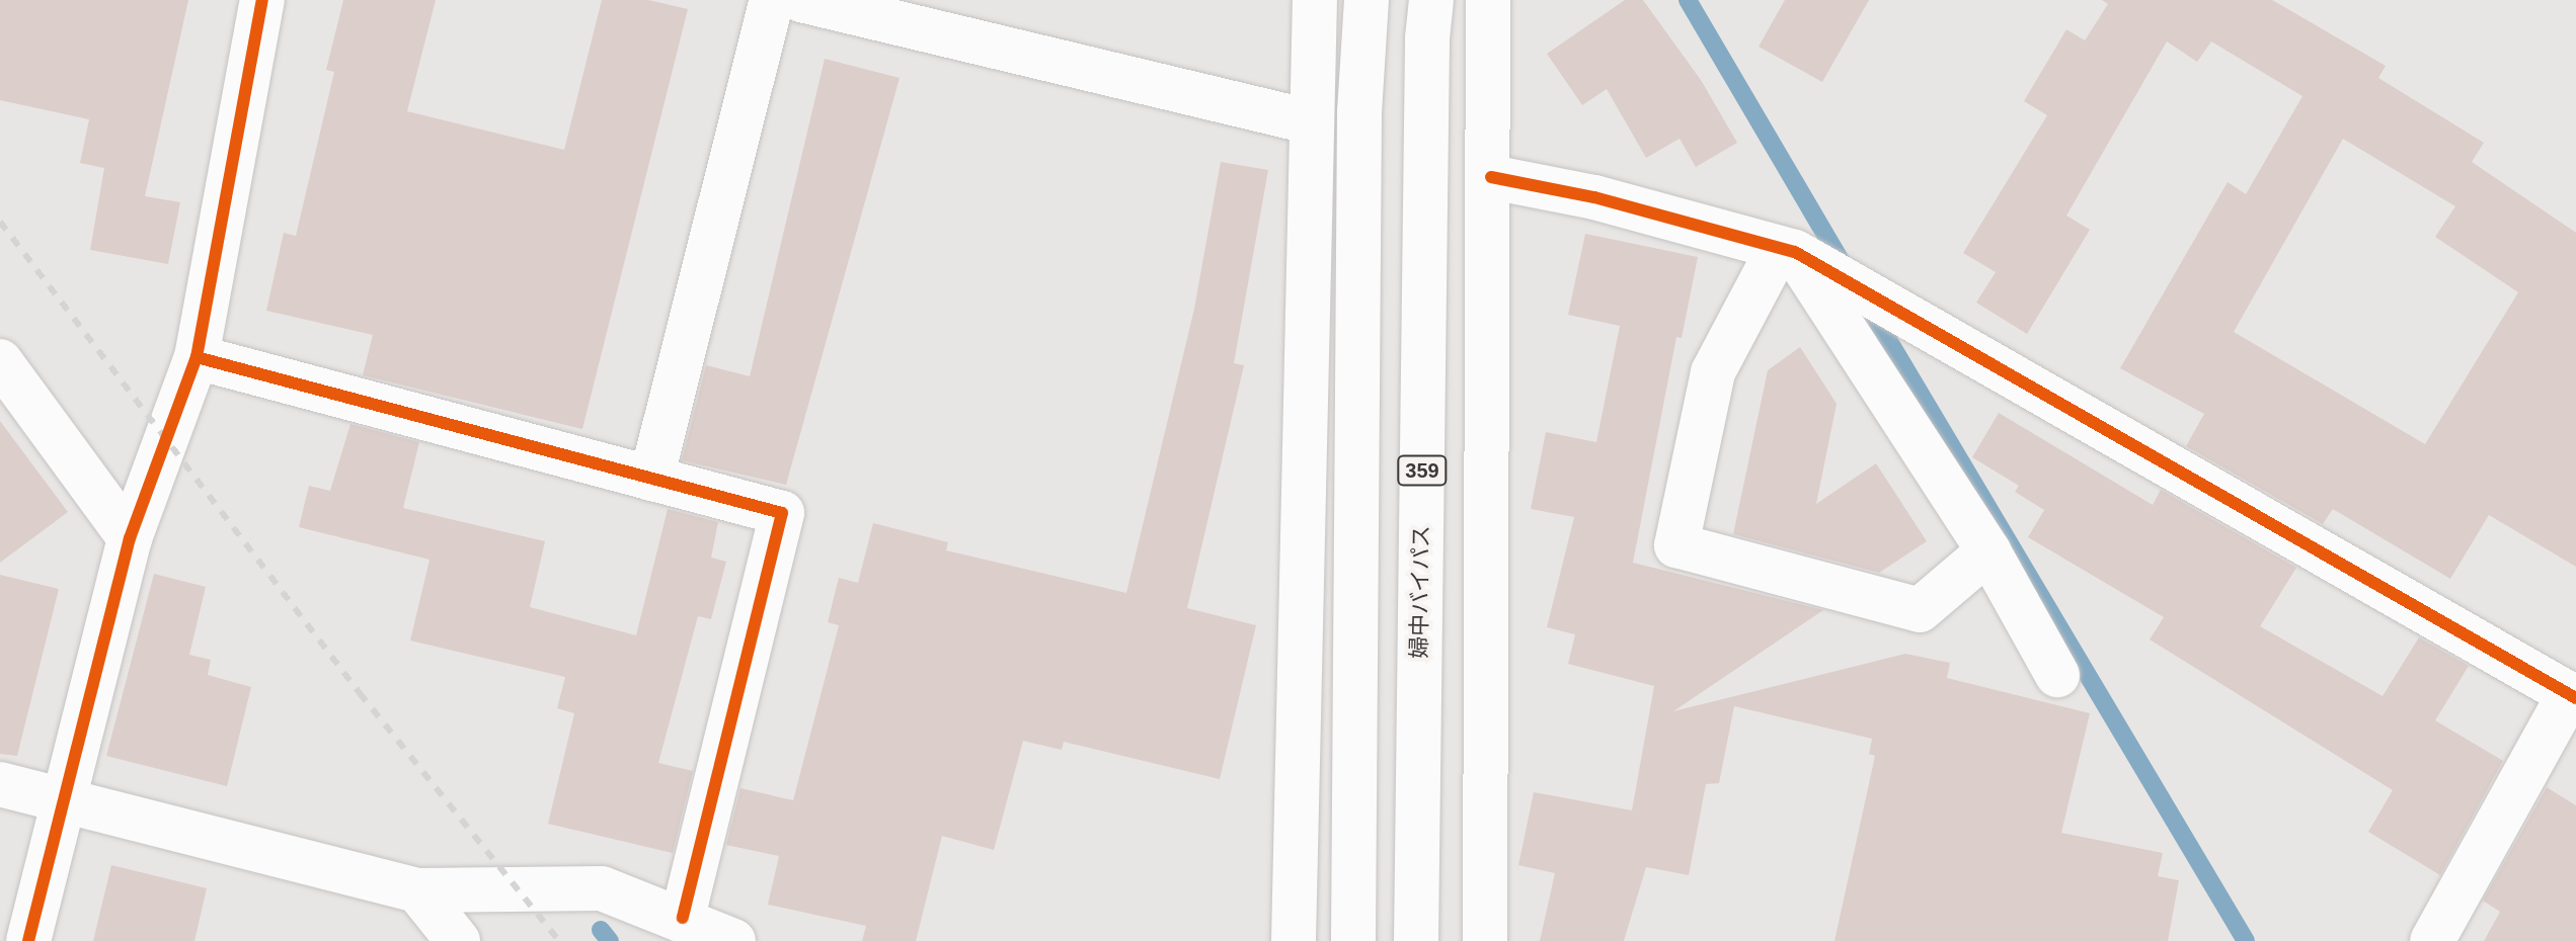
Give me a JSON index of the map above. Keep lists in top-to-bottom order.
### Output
{
  "streets": {
    "main road": ["359", "婦中バイパス"]
  }
}
